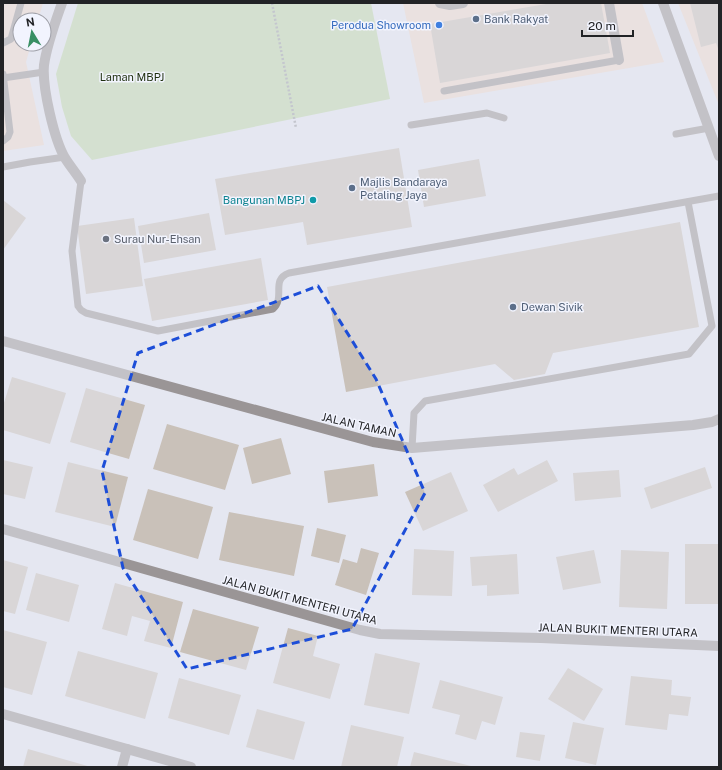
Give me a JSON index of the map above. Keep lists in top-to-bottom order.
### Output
{
  "streets": {
    "street": ["JALAN TAMAN", "JALAN BUKIT MENTERI UTARA"]
  },
  "parks": ["Laman MBPJ"],
  "places": [
    "Bank Rakyat",
    "Perodua Showroom",
    "Majlis Bandaraya Petaling Jaya",
    "Bangunan MBPJ",
    "Surau Nur-Ehsan",
    "Dewan Sivik"
  ],
  "scale_bar": "20 m",
  "north": "top"
}
